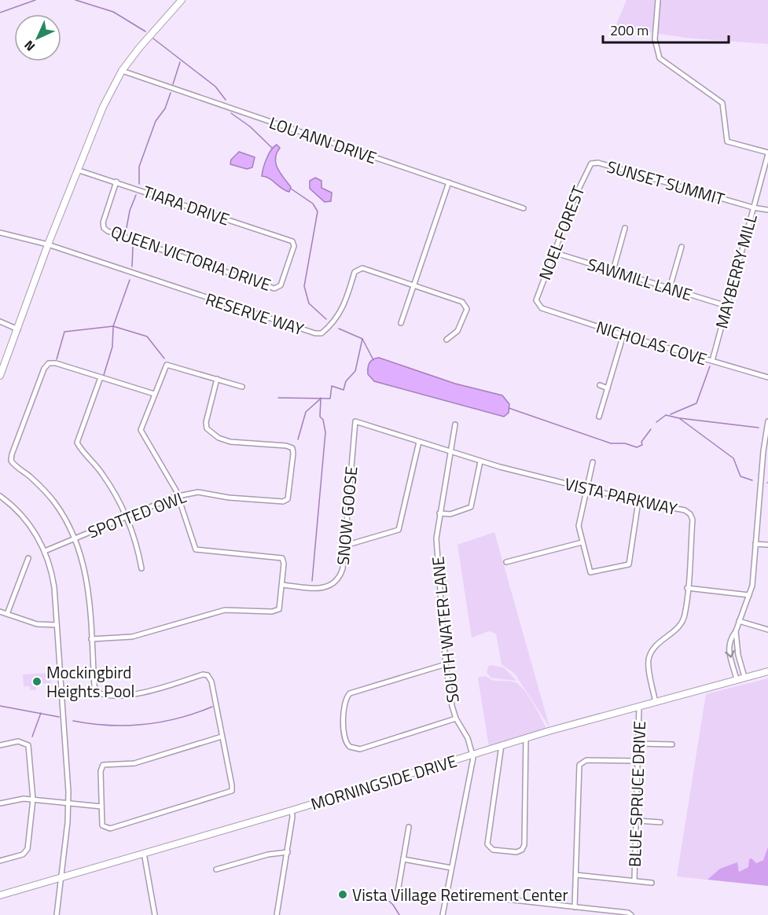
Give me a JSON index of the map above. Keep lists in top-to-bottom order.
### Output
{
  "streets": {
    "street": [
      "LOU ANN DRIVE",
      "SUNSET SUMMIT",
      "TIARA DRIVE",
      "NOEL FOREST",
      "QUEEN VICTORIA DRIVE",
      "MAYBERRY MILL",
      "SAWMILL LANE",
      "RESERVE WAY",
      "NICHOLAS COVE",
      "VISTA PARKWAY",
      "SPOTTED OWL",
      "SNOW GOOSE",
      "SOUTH WATER LANE",
      "MORNINGSIDE DRIVE",
      "BLUE SPRUCE DRIVE"
    ]
  },
  "crossings": [
    ["SUNSET SUMMIT", "NOEL FOREST"],
    ["SUNSET SUMMIT", "MAYBERRY MILL"],
    ["TIARA DRIVE", "QUEEN VICTORIA DRIVE"],
    ["NOEL FOREST", "SAWMILL LANE"],
    ["NOEL FOREST", "NICHOLAS COVE"],
    ["MAYBERRY MILL", "SAWMILL LANE"],
    ["MAYBERRY MILL", "NICHOLAS COVE"],
    ["VISTA PARKWAY", "SNOW GOOSE"],
    ["VISTA PARKWAY", "SOUTH WATER LANE"],
    ["VISTA PARKWAY", "MORNINGSIDE DRIVE"],
    ["SOUTH WATER LANE", "MORNINGSIDE DRIVE"],
    ["MORNINGSIDE DRIVE", "BLUE SPRUCE DRIVE"]
  ],
  "places": ["Mockingbird Heights Pool", "Vista Village Retirement Center"],
  "scale_bar": "200 m",
  "north": "bottom left"
}
